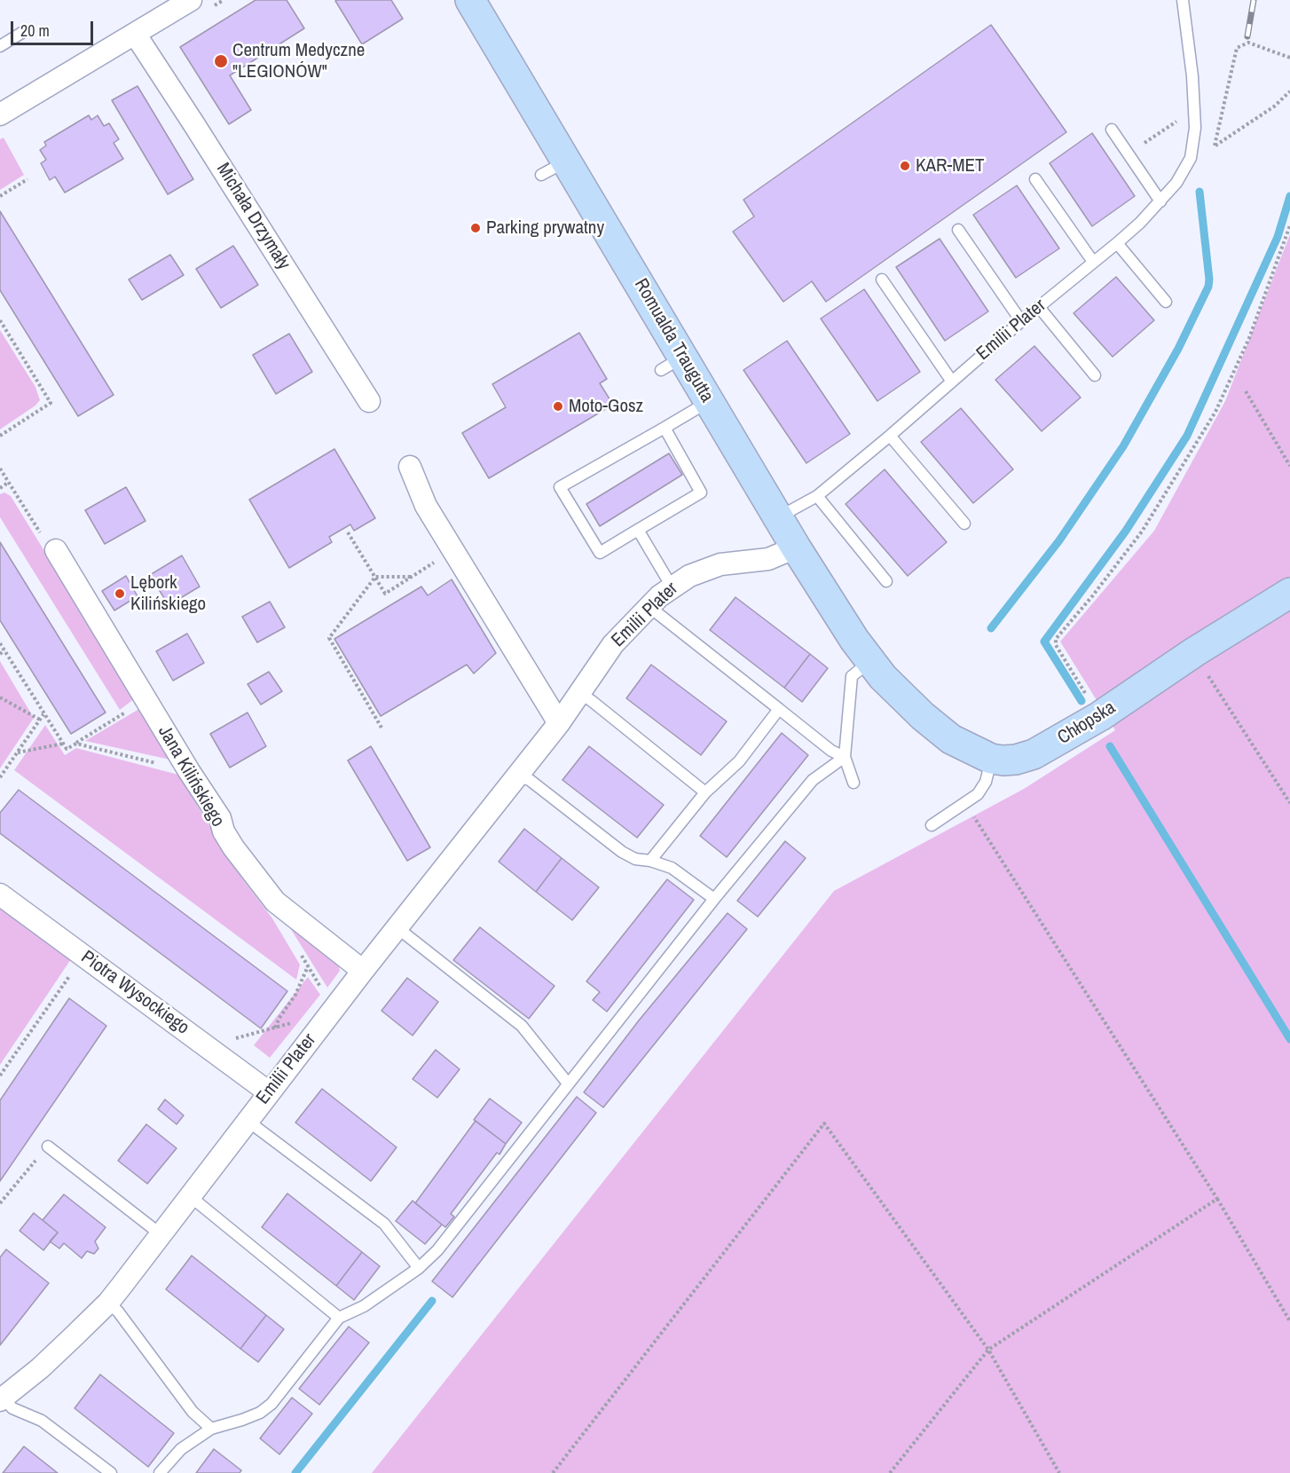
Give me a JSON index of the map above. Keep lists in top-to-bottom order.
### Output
{
  "streets": {
    "street": [
      "Michała Drzymały",
      "Emilii Plater",
      "Romualda Traugutta",
      "Chłopska",
      "Jana Kilińskiego",
      "Piotra Wysockiego"
    ]
  },
  "crossings": [
    ["Emilii Plater", "Romualda Traugutta"],
    ["Emilii Plater", "Jana Kilińskiego"],
    ["Emilii Plater", "Piotra Wysockiego"],
    ["Romualda Traugutta", "Chłopska"]
  ],
  "places": [
    "Centrum Medyczne \"LEGIONÓW\"",
    "KAR-MET",
    "Parking prywatny",
    "Moto-Gosz",
    "Lębork Kilińskiego"
  ],
  "scale_bar": "20 m"
}
